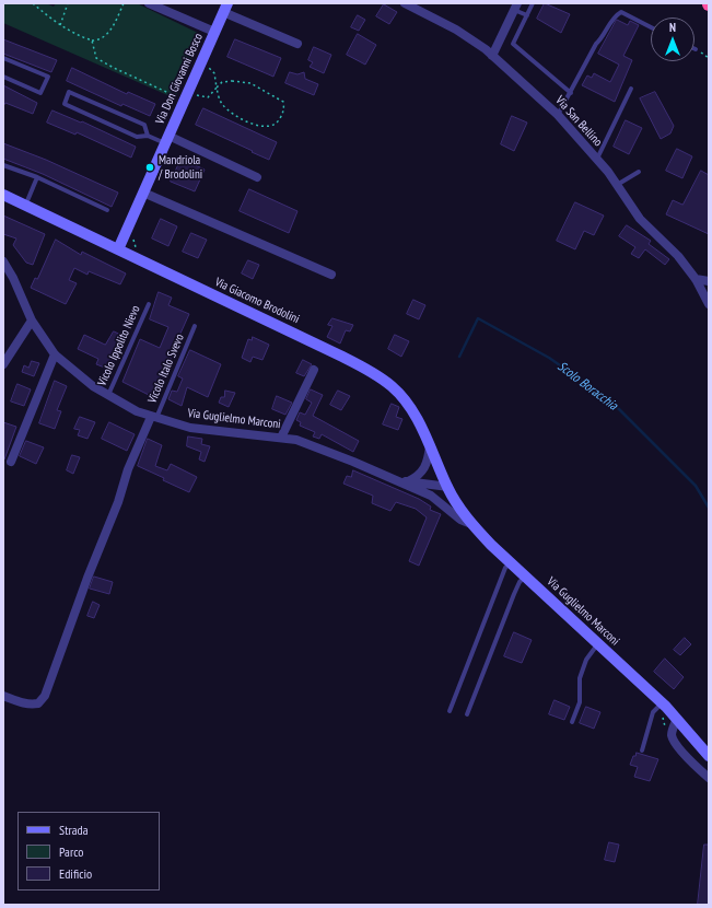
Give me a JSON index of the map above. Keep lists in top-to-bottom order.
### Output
{
  "streets": {
    "street": [
      "Via Don Giovanni Bosco",
      "Via San Bellino",
      "Via Giacomo Brodolini",
      "Via Guglielmo Marconi"
    ],
    "lane": ["Vicolo Ippolito Nievo", "Vicolo Italo Svevo"]
  },
  "crossings": [
    ["Via Don Giovanni Bosco", "Via Giacomo Brodolini"],
    ["Via Giacomo Brodolini", "Via Guglielmo Marconi"],
    ["Vicolo Ippolito Nievo", "Via Guglielmo Marconi"],
    ["Vicolo Italo Svevo", "Via Guglielmo Marconi"]
  ],
  "water": ["Scolo Boracchia"],
  "places": ["Mandriola / Brodolini"],
  "legend": ["Strada", "Parco", "Edificio"],
  "north": "top"
}
